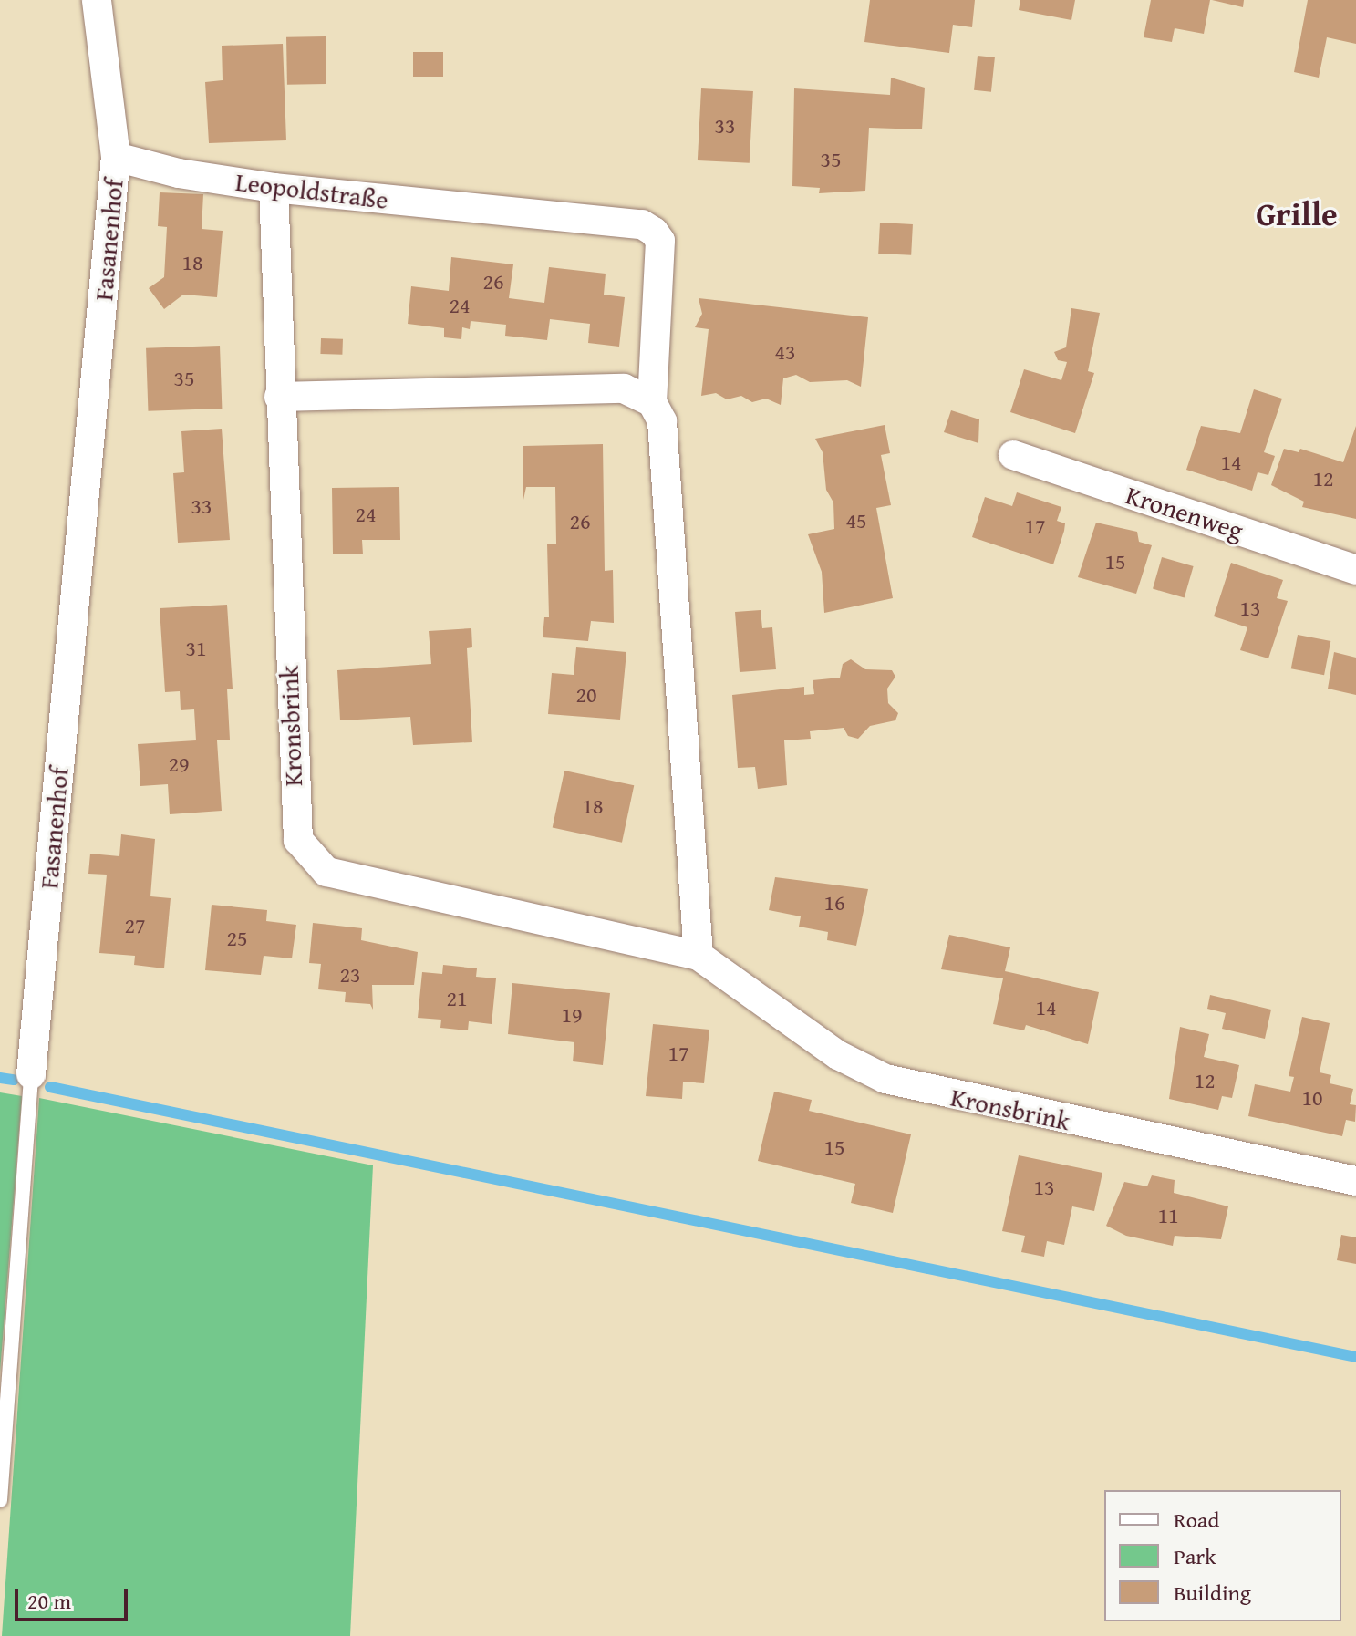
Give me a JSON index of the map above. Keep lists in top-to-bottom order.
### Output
{
  "streets": {
    "street": [
      "Leopoldstraße",
      "Fasanenhof",
      "Kronenweg",
      "Kronsbrink"
    ]
  },
  "crossings": [
    ["Leopoldstraße", "Fasanenhof"],
    ["Leopoldstraße", "Kronsbrink"]
  ],
  "districts": ["Grille"],
  "house_numbers": [
    "33",
    "35",
    "18",
    "26",
    "24",
    "43",
    "35",
    "14",
    "12",
    "33",
    "24",
    "45",
    "26",
    "17",
    "15",
    "13",
    "31",
    "20",
    "29",
    "18",
    "16",
    "27",
    "25",
    "23",
    "21",
    "14",
    "19",
    "17",
    "12",
    "10",
    "15",
    "13",
    "11"
  ],
  "legend": ["Road", "Park", "Building"],
  "scale_bar": "20 m"
}
